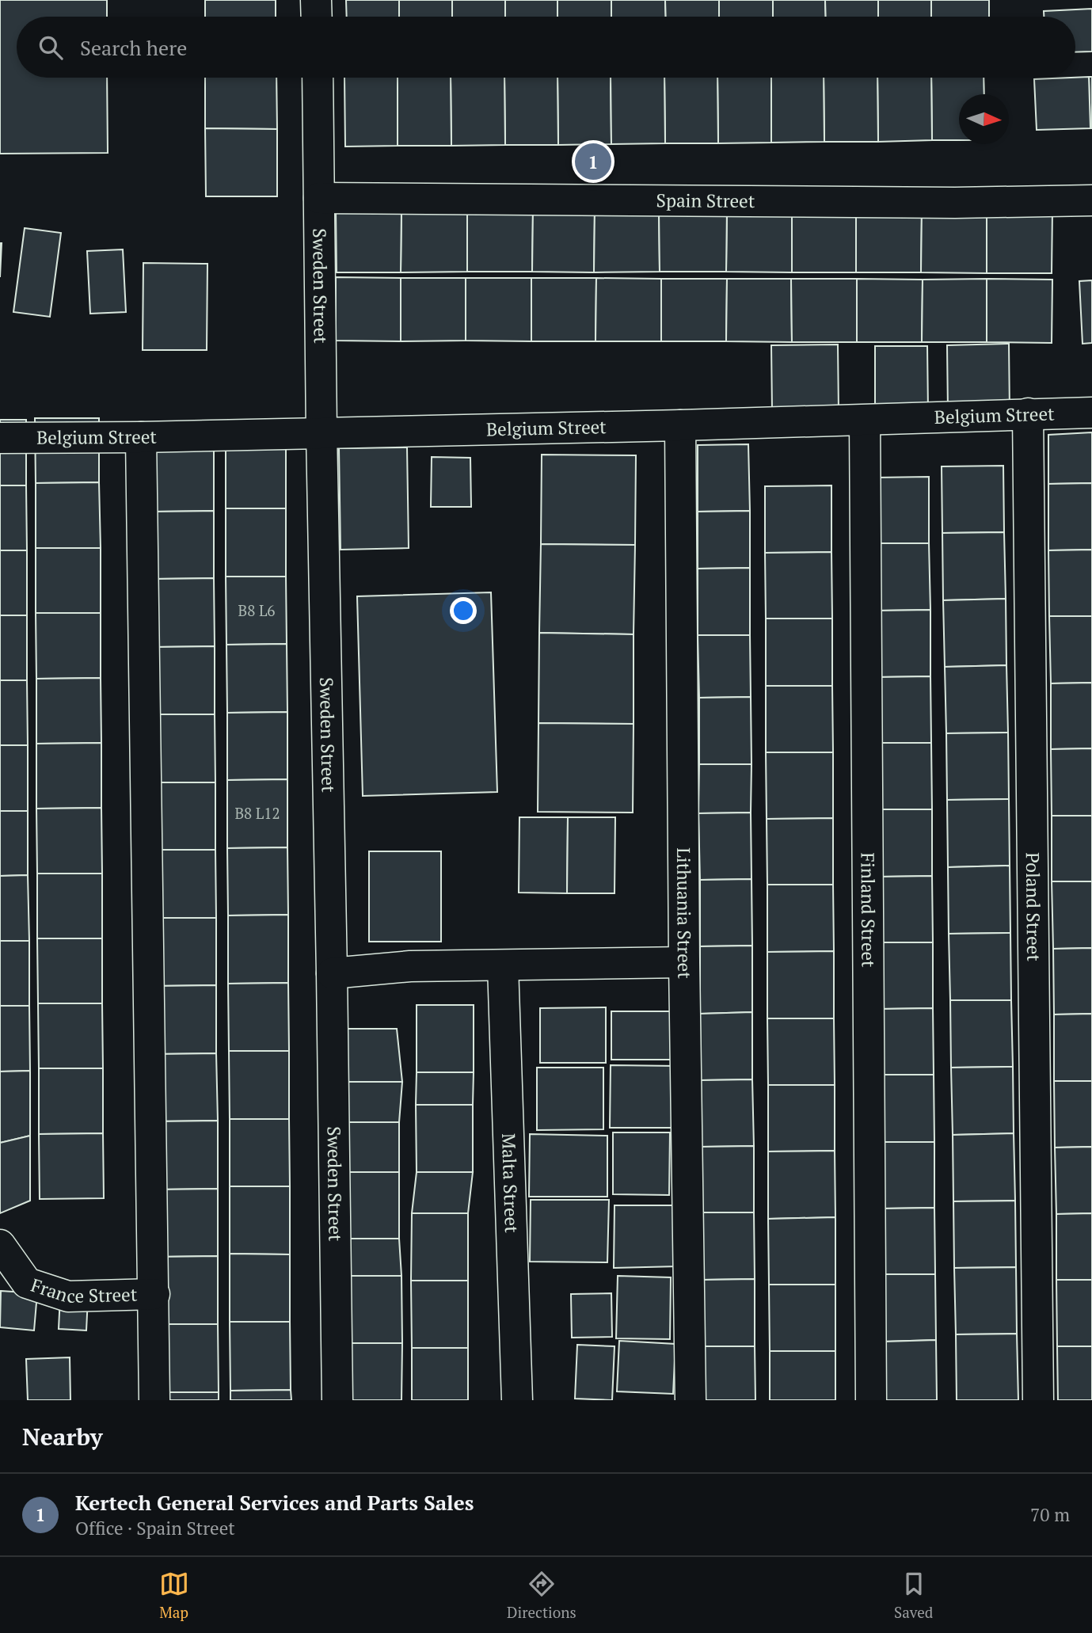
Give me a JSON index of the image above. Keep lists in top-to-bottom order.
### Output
{
  "streets": {
    "street": [
      "Spain Street",
      "Sweden Street",
      "Belgium Street",
      "Poland Street",
      "Finland Street",
      "Lithuania Street",
      "Malta Street",
      "France Street"
    ]
  },
  "crossings": [
    ["Spain Street", "Sweden Street"],
    ["Sweden Street", "Belgium Street"],
    ["Belgium Street", "Poland Street"],
    ["Belgium Street", "Finland Street"],
    ["Belgium Street", "Lithuania Street"]
  ],
  "house_numbers": ["B8 L6", "B8 L12"],
  "north": "right",
  "page": {
    "search": "Search here",
    "pins": "1",
    "heading": "Nearby",
    "list": [
      {
        "mark": "1",
        "name": "Kertech General Services and Parts Sales",
        "note": "Office · Spain Street",
        "value": "70 m"
      }
    ],
    "nav": ["Map", "Directions", "Saved"]
  }
}
